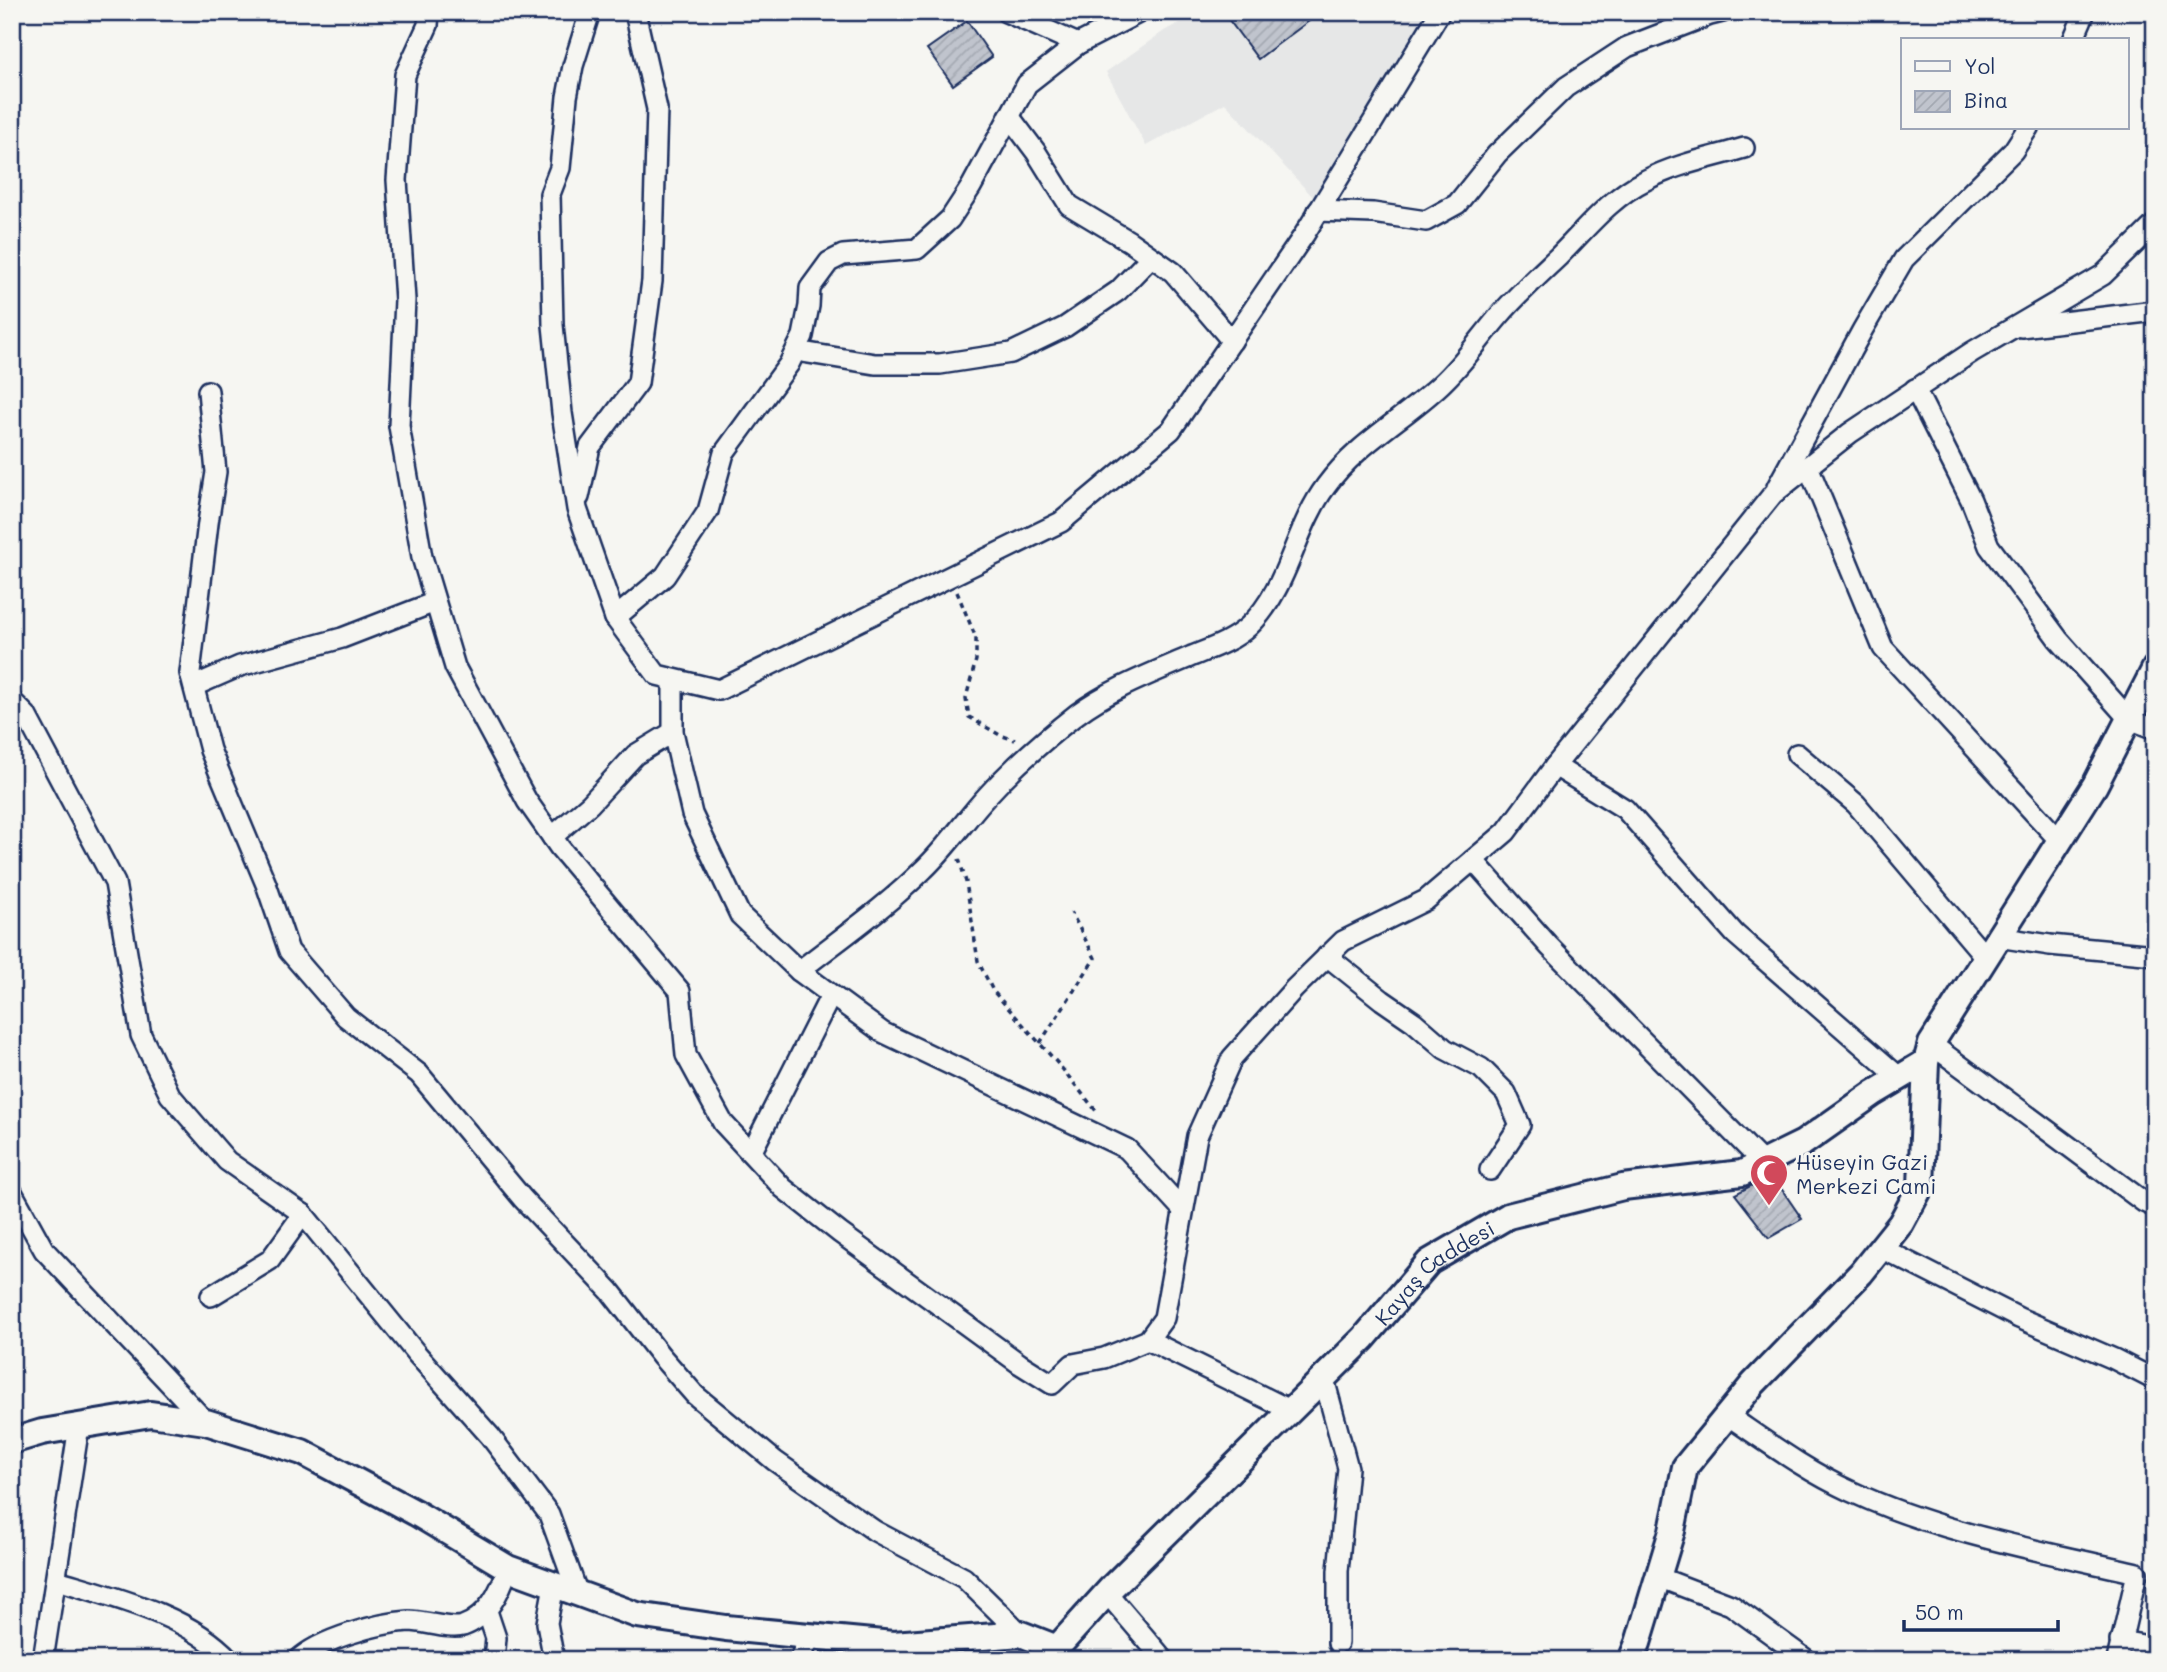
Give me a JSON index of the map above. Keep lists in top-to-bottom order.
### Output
{
  "streets": {
    "street": ["Kayaş Caddesi"]
  },
  "places": {
    "mosque": ["Hüseyin Gazi Merkezi Cami"]
  },
  "legend": ["Yol", "Bina"],
  "scale_bar": "50 m"
}
